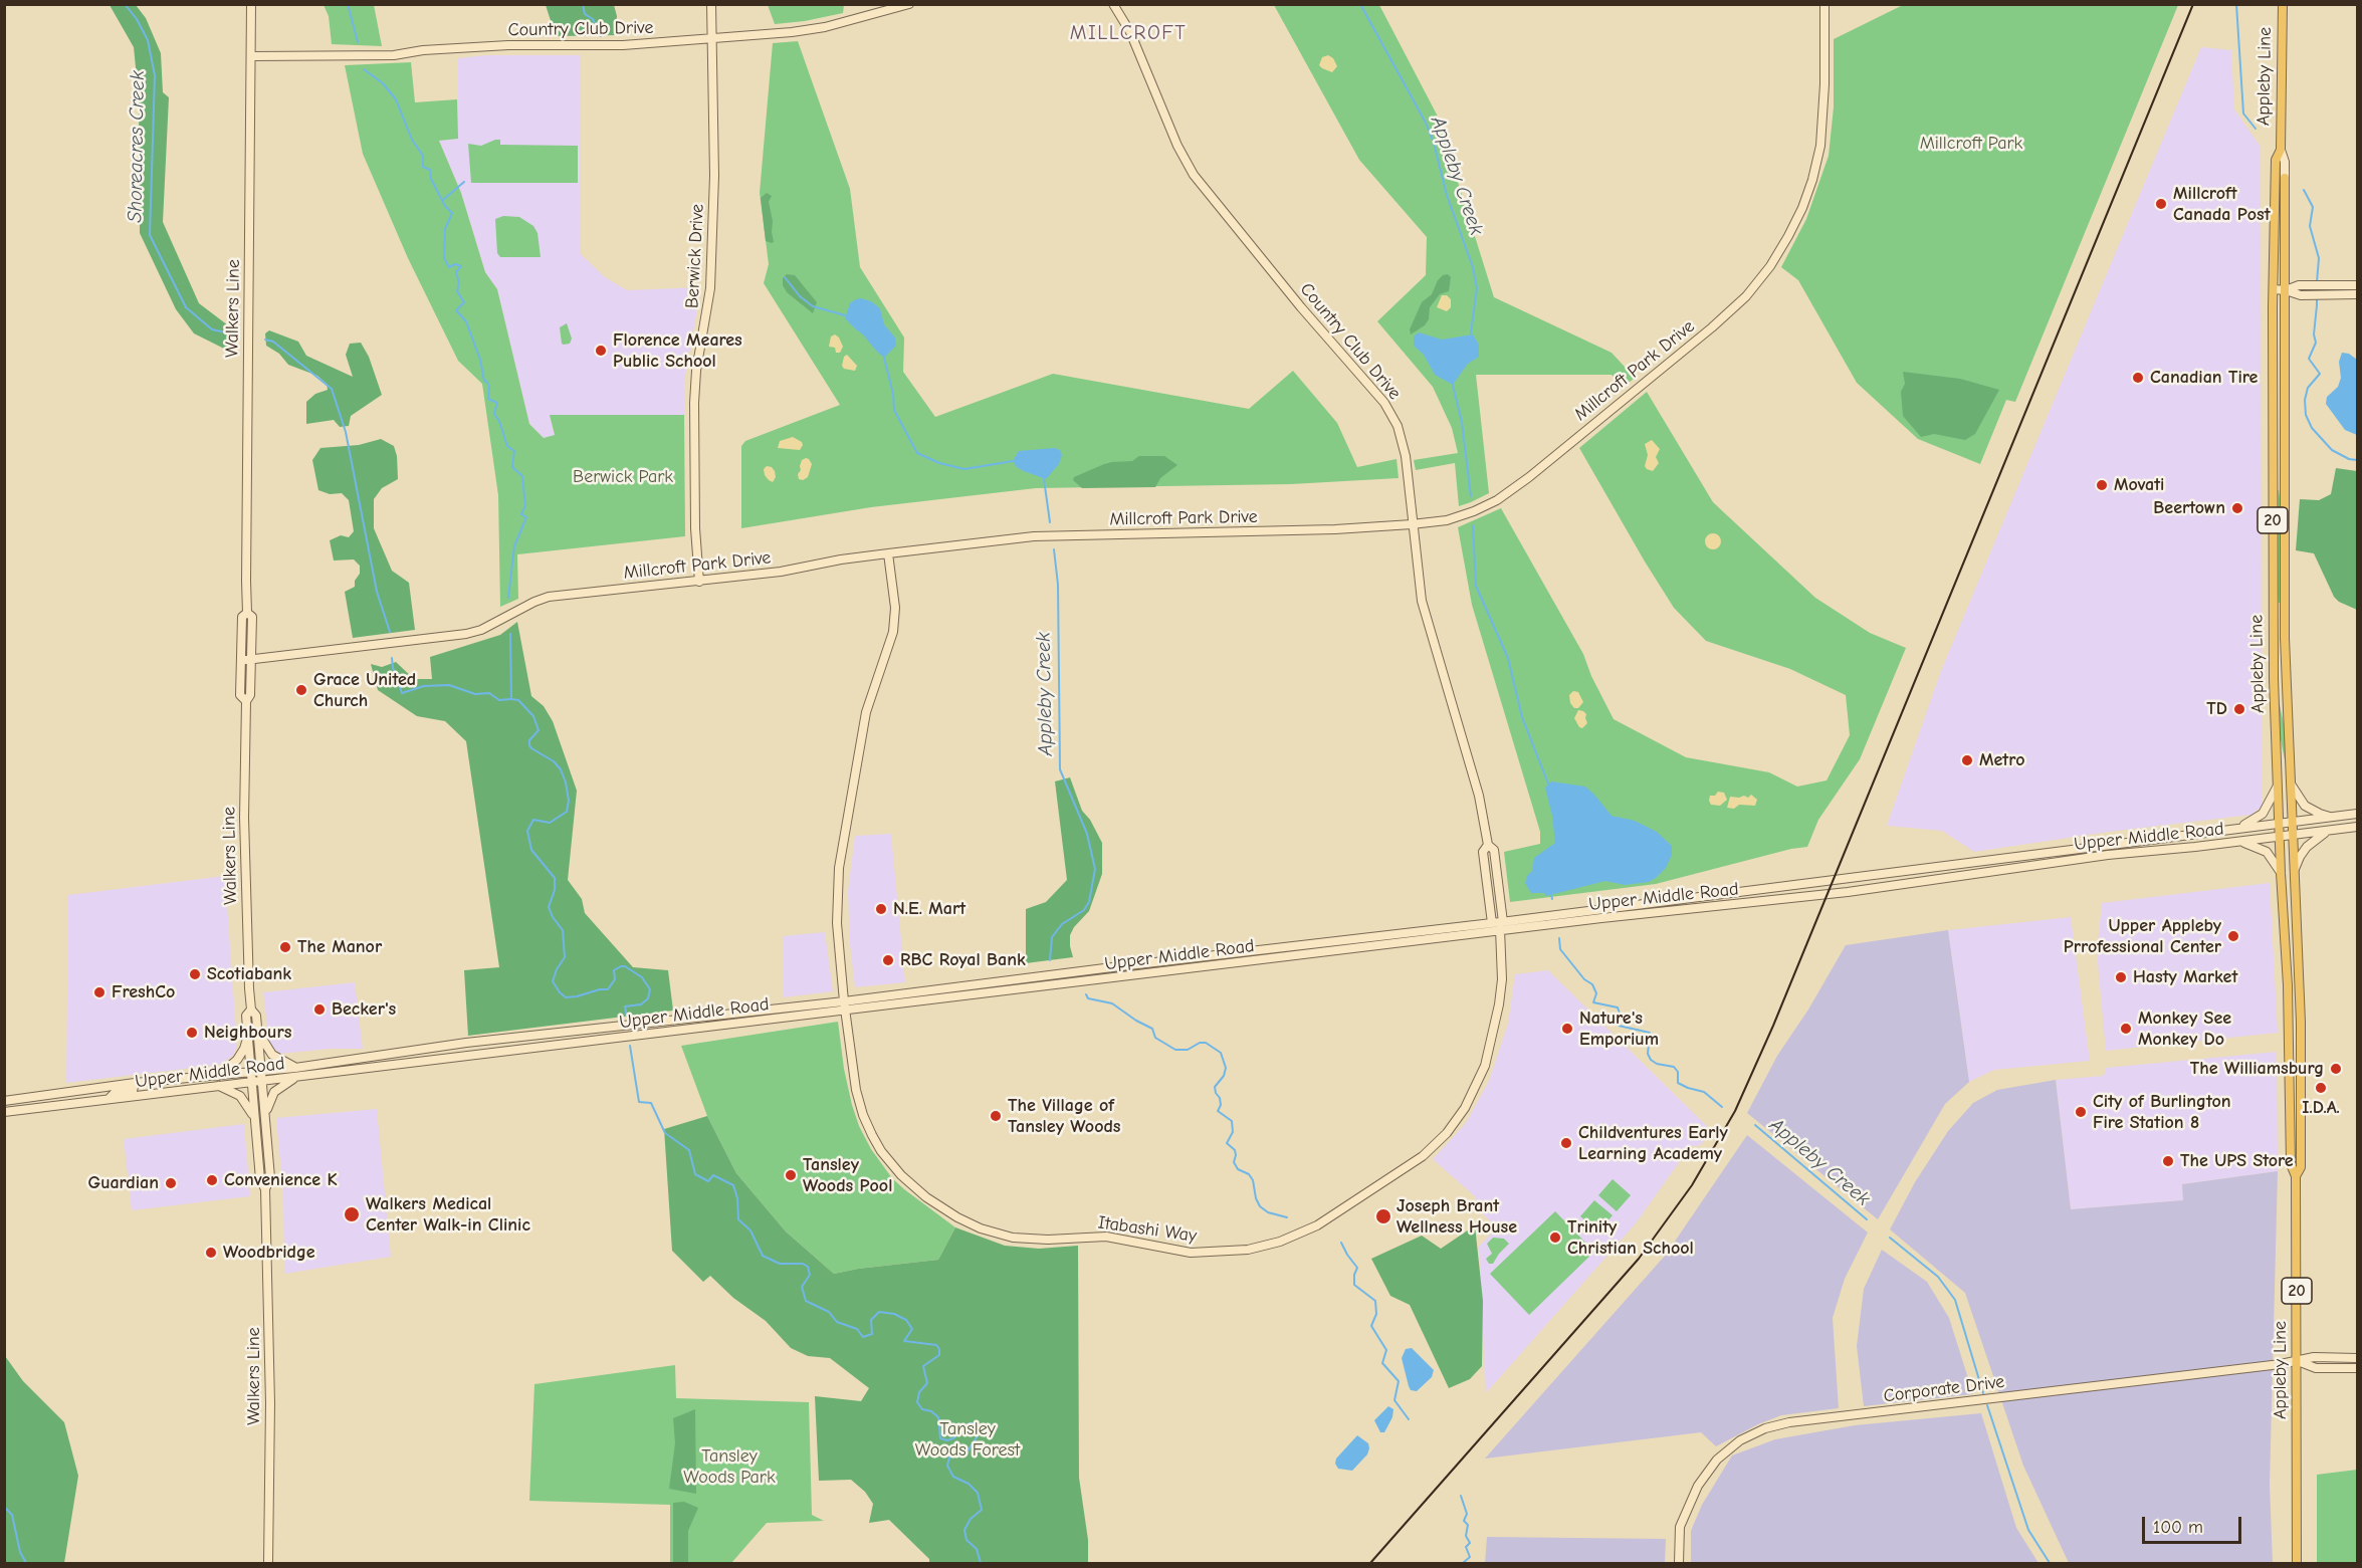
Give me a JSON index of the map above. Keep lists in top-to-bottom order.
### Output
{
  "streets": {
    "main road": [
      "Country Club Drive",
      "Appleby Line",
      "Berwick Drive",
      "Walkers Line",
      "Millcroft Park Drive",
      "20",
      "Upper Middle Road",
      "Itabashi Way",
      "Corporate Drive"
    ]
  },
  "crossings": [
    ["Country Club Drive", "Berwick Drive"],
    ["Country Club Drive", "Walkers Line"],
    ["Country Club Drive", "Millcroft Park Drive"],
    ["Country Club Drive", "Upper Middle Road"],
    ["Appleby Line", "Upper Middle Road"],
    ["Appleby Line", "Corporate Drive"],
    ["Berwick Drive", "Millcroft Park Drive"],
    ["Walkers Line", "Millcroft Park Drive"],
    ["Walkers Line", "Upper Middle Road"],
    ["Millcroft Park Drive", "Itabashi Way"],
    ["Upper Middle Road", "Itabashi Way"]
  ],
  "districts": ["MILLCROFT"],
  "water": ["Shoreacres Creek", "Appleby Creek"],
  "parks": [
    "Millcroft Park",
    "Berwick Park",
    "Tansley Woods Forest",
    "Tansley Woods Park"
  ],
  "places": [
    "Millcroft Canada Post",
    "Florence Meares Public School",
    "Canadian Tire",
    "Movati",
    "Beertown",
    "Grace United Church",
    "TD",
    "Metro",
    "N.E. Mart",
    "Upper Appleby Prrofessional Center",
    "The Manor",
    "RBC Royal Bank",
    "Scotiabank",
    "Hasty Market",
    "FreshCo",
    "Becker's",
    "Nature's Emporium",
    "Monkey See Monkey Do",
    "Neighbours",
    "The Williamsburg",
    "I.D.A.",
    "City of Burlington Fire Station 8",
    "The Village of Tansley Woods",
    "Childventures Early Learning Academy",
    "The UPS Store",
    "Tansley Woods Pool",
    "Convenience K",
    "Guardian",
    "Walkers Medical Center Walk-in Clinic",
    "Joseph Brant Wellness House",
    "Trinity Christian School",
    "Woodbridge"
  ],
  "scale_bar": "100 m"
}
